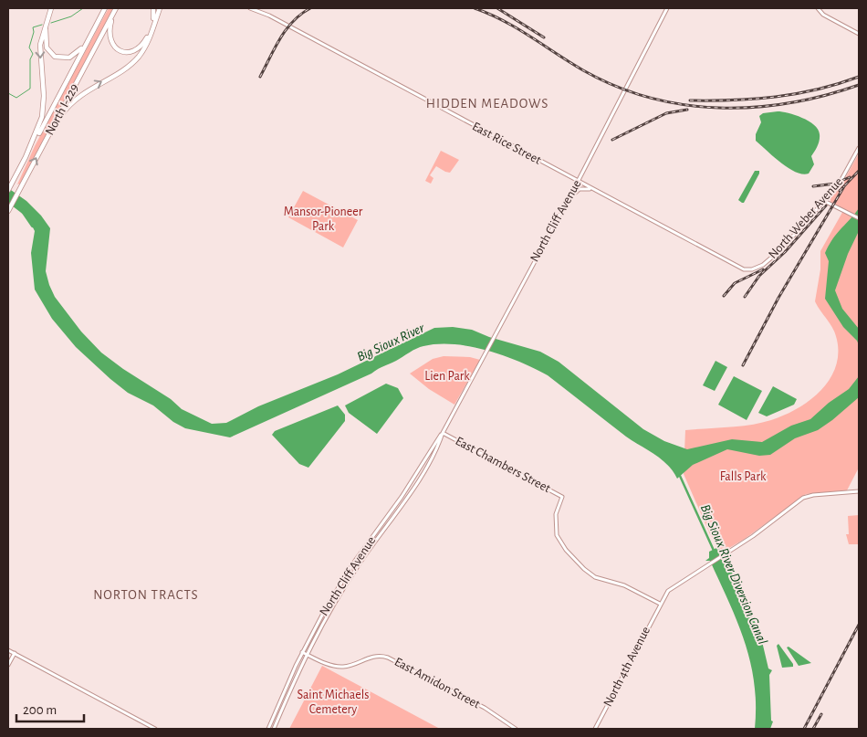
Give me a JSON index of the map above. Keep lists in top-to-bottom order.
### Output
{
  "streets": {
    "highway": ["North I-229"],
    "main road": [
      "East Rice Street",
      "North Weber Avenue",
      "North Cliff Avenue",
      "East Chambers Street",
      "North 4th Avenue",
      "East Amidon Street"
    ]
  },
  "crossings": [
    ["East Rice Street", "North Weber Avenue"],
    ["East Rice Street", "North Cliff Avenue"],
    ["North Cliff Avenue", "East Chambers Street"],
    ["North Cliff Avenue", "East Amidon Street"],
    ["East Chambers Street", "North 4th Avenue"]
  ],
  "districts": ["HIDDEN MEADOWS", "NORTON TRACTS"],
  "water": ["Big Sioux River", "Big Sioux River Diversion Canal"],
  "parks": [
    "Mansor-Pioneer Park",
    "Lien Park",
    "Falls Park",
    "Saint Michaels Cemetery"
  ],
  "scale_bar": "200 m"
}
